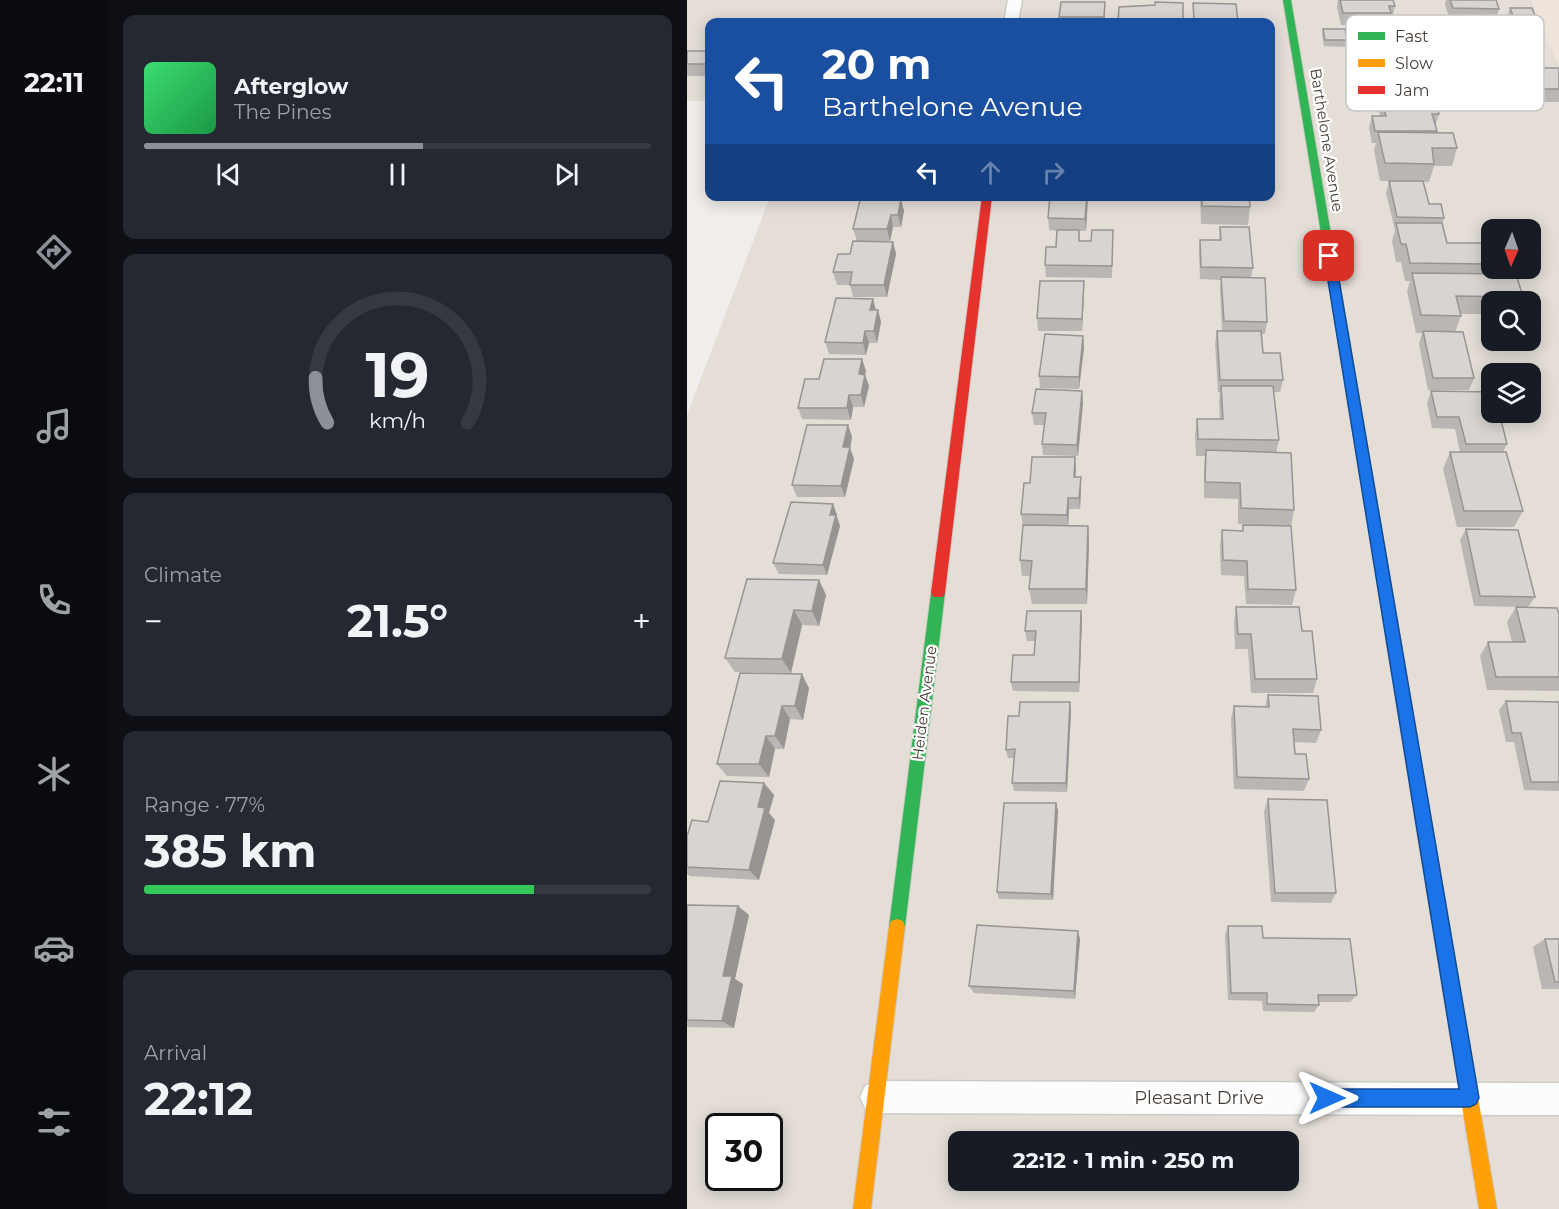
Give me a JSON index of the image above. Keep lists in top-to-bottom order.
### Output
{
  "streets": {
    "street": ["Barthelone Avenue", "Heiden Avenue", "Pleasant Drive"]
  },
  "crossings": [
    ["Barthelone Avenue", "Pleasant Drive"],
    ["Heiden Avenue", "Pleasant Drive"]
  ],
  "legend": ["Fast", "Slow", "Jam"],
  "north": "bottom",
  "page": {
    "tabs": "22:11",
    "turn": ["20 m", "Barthelone Avenue"],
    "song": ["Afterglow", "The Pines"],
    "tile": [
      "Climate",
      ["Range · 77%", "385 km"],
      ["Arrival", "22:12"]
    ],
    "heat": ["−", "21.5°", "+"],
    "limit": "30",
    "trip": "22:12 · 1 min · 250 m",
    "gauge": ["19", "km/h"]
  }
}
